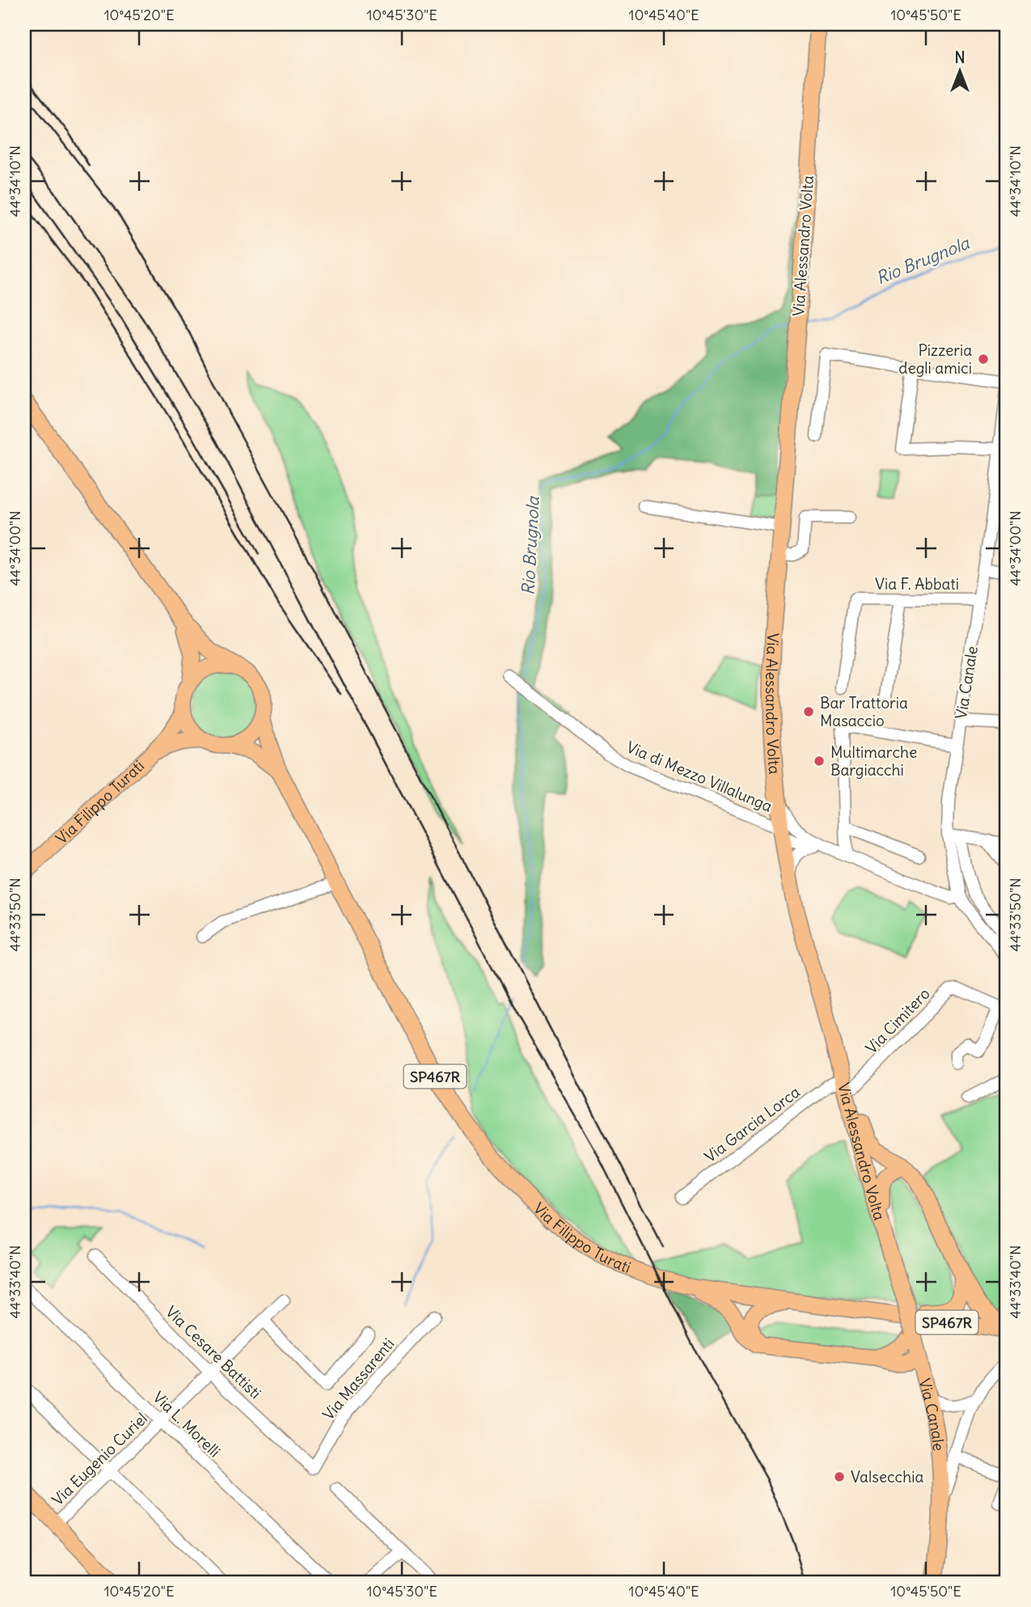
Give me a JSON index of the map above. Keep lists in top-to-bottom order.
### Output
{
  "streets": {
    "main road": [
      "Via Alessandro Volta",
      "Via Canale",
      "Via Filippo Turati",
      "SP467R"
    ],
    "street": [
      "Via F. Abbati",
      "Via di Mezzo Villalunga",
      "Via Cimitero",
      "Via Garcia Lorca",
      "Via Cesare Battisti",
      "Via Massarenti",
      "Via L. Morelli",
      "Via Eugenio Curiel"
    ]
  },
  "crossings": [
    ["Via Alessandro Volta", "Via Canale"],
    ["Via Alessandro Volta", "Via di Mezzo Villalunga"],
    ["Via Alessandro Volta", "Via Cimitero"],
    ["Via Alessandro Volta", "Via Garcia Lorca"],
    ["Via F. Abbati", "Via Canale"],
    ["Via Filippo Turati", "SP467R"],
    ["Via Cimitero", "Via Garcia Lorca"],
    ["Via Cesare Battisti", "Via Massarenti"],
    ["Via Cesare Battisti", "Via Eugenio Curiel"],
    ["Via Massarenti", "Via Eugenio Curiel"],
    ["Via L. Morelli", "Via Eugenio Curiel"]
  ],
  "water": ["Rio Brugnola"],
  "places": [
    "Pizzeria degli amici",
    "Bar Trattoria Masaccio",
    "Multimarche Bargiacchi",
    "Valsecchia"
  ],
  "north": "top",
  "coordinates": [
    "10°45'20\"E",
    "10°45'30\"E",
    "10°45'40\"E",
    "10°45'50\"E",
    "44°34'10\"N",
    "44°34'00\"N",
    "44°33'50\"N",
    "44°33'40\"N"
  ]
}
